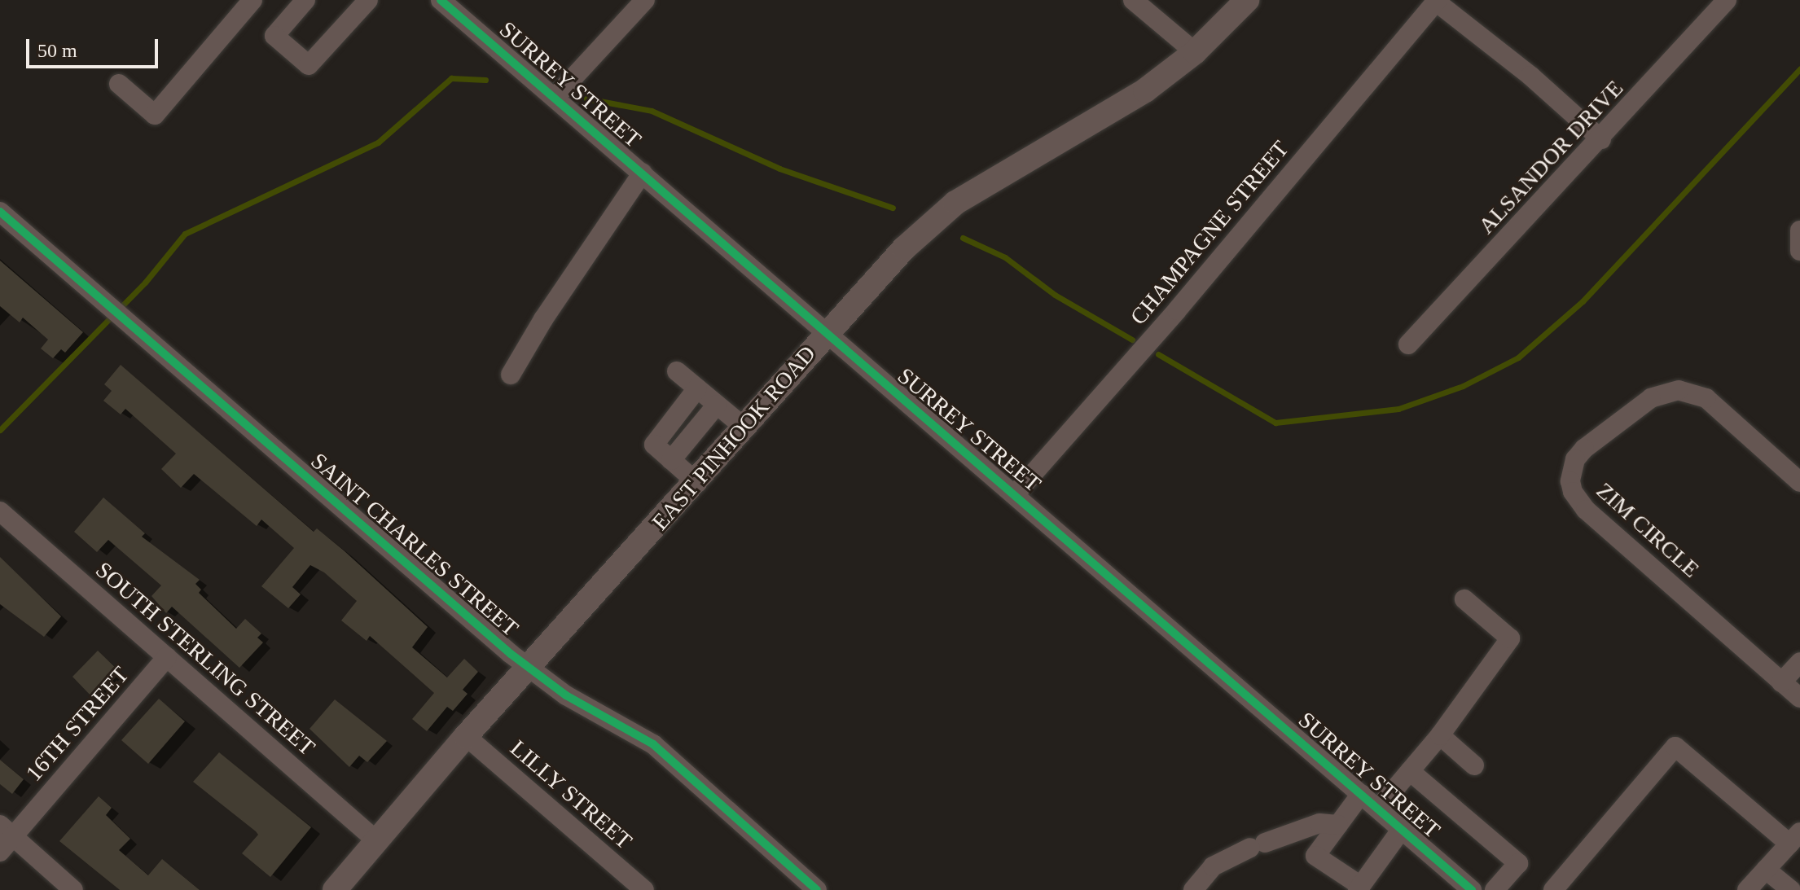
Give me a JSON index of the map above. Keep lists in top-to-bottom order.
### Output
{
  "streets": {
    "main road": ["EAST PINHOOK ROAD"],
    "street": [
      "SURREY STREET",
      "ALSANDOR DRIVE",
      "CHAMPAGNE STREET",
      "ZIM CIRCLE",
      "SAINT CHARLES STREET",
      "SOUTH STERLING STREET",
      "16TH STREET",
      "LILLY STREET"
    ]
  },
  "crossings": [
    ["SURREY STREET", "CHAMPAGNE STREET"],
    ["SURREY STREET", "EAST PINHOOK ROAD"],
    ["EAST PINHOOK ROAD", "SAINT CHARLES STREET"],
    ["EAST PINHOOK ROAD", "SOUTH STERLING STREET"],
    ["EAST PINHOOK ROAD", "LILLY STREET"],
    ["SOUTH STERLING STREET", "16TH STREET"]
  ],
  "scale_bar": "50 m"
}
